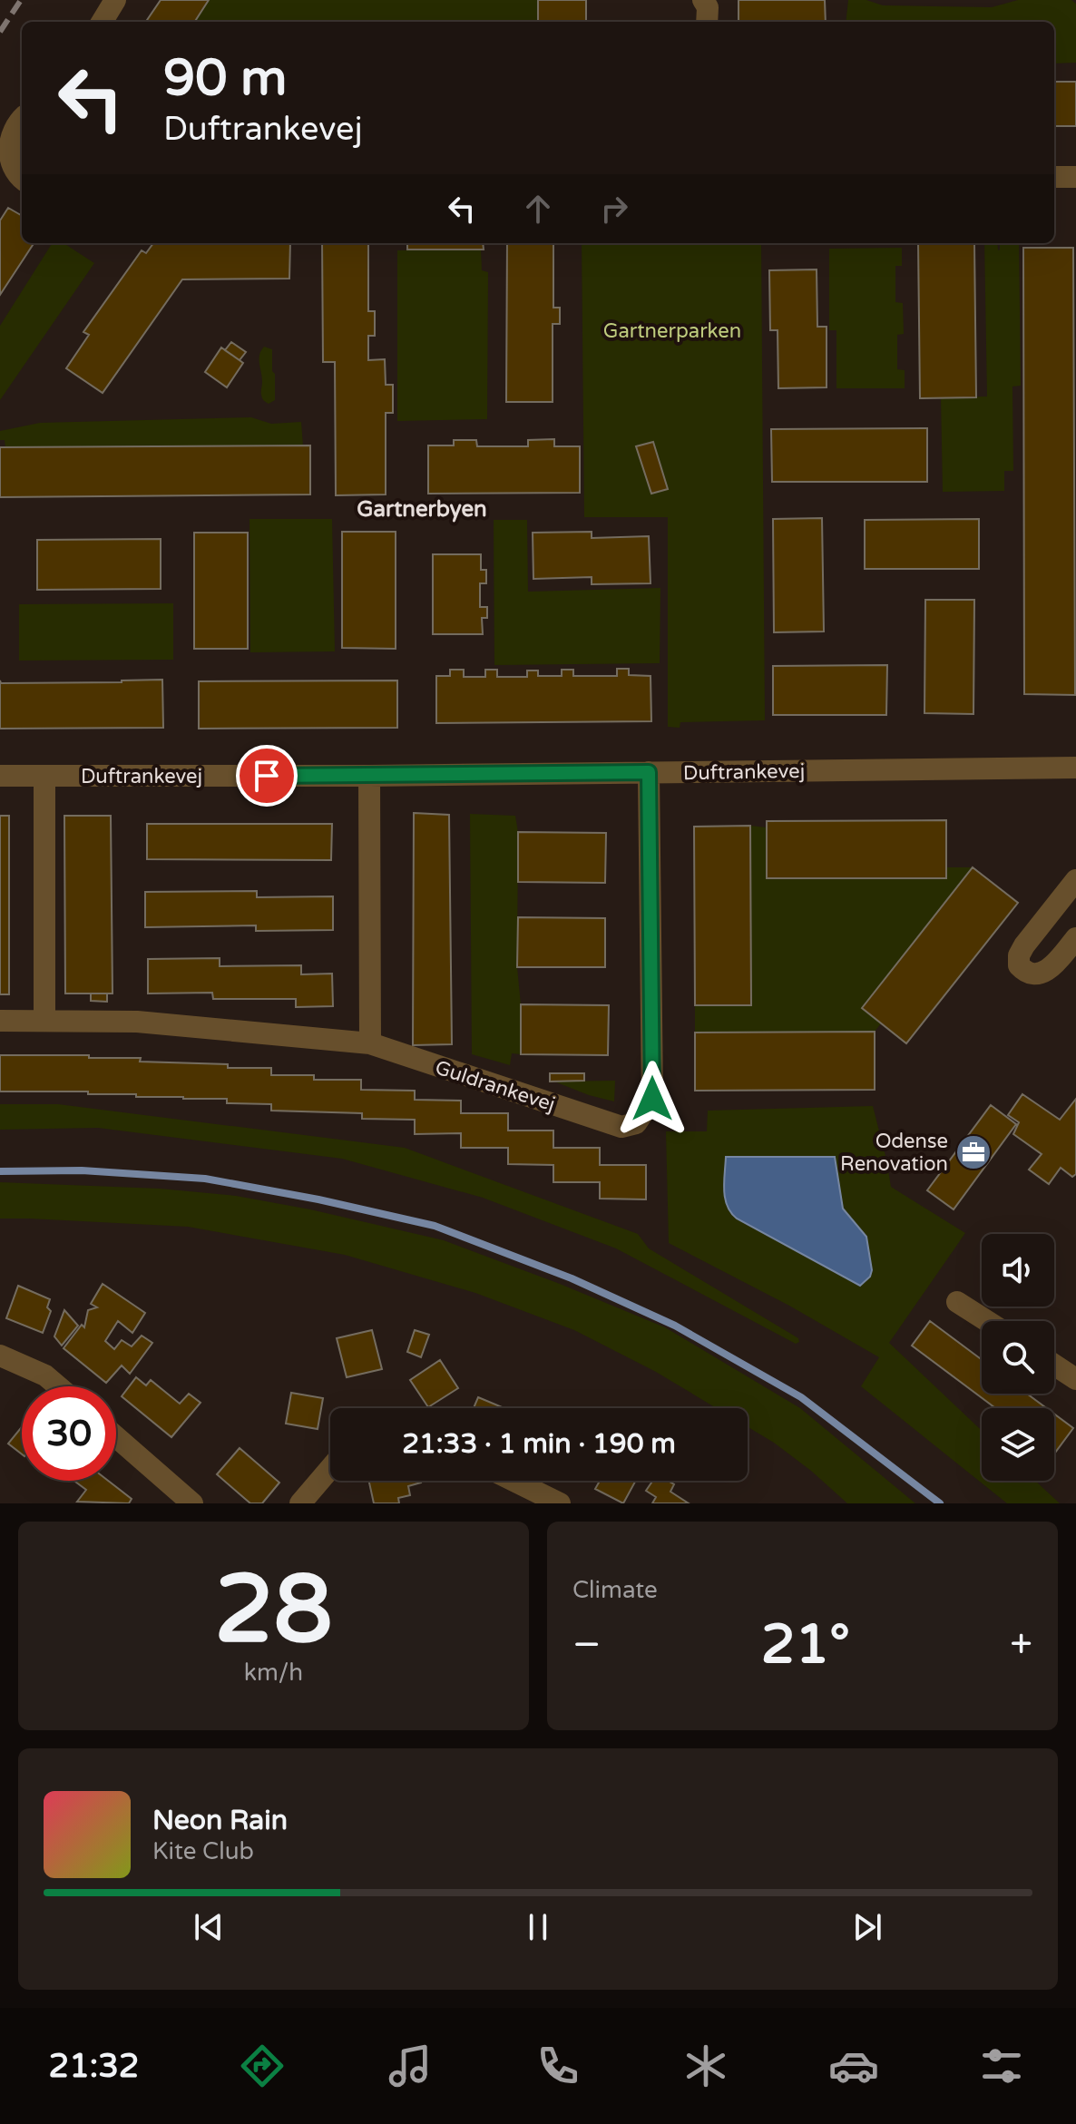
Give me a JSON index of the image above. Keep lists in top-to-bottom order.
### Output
{
  "streets": {
    "street": ["Duftrankevej", "Guldrankevej"]
  },
  "crossings": [
    ["Duftrankevej", "Guldrankevej"]
  ],
  "districts": ["Gartnerbyen"],
  "parks": ["Gartnerparken"],
  "places": {
    "office": ["Odense Renovation"]
  },
  "page": {
    "turn": ["90 m", "Duftrankevej"],
    "limit": "30",
    "trip": "21:33 · 1 min · 190 m",
    "tile": [
      ["28", "km/h"],
      "Climate"
    ],
    "heat": ["−", "21°", "+"],
    "song": ["Neon Rain", "Kite Club"],
    "tabs": "21:32"
  }
}
